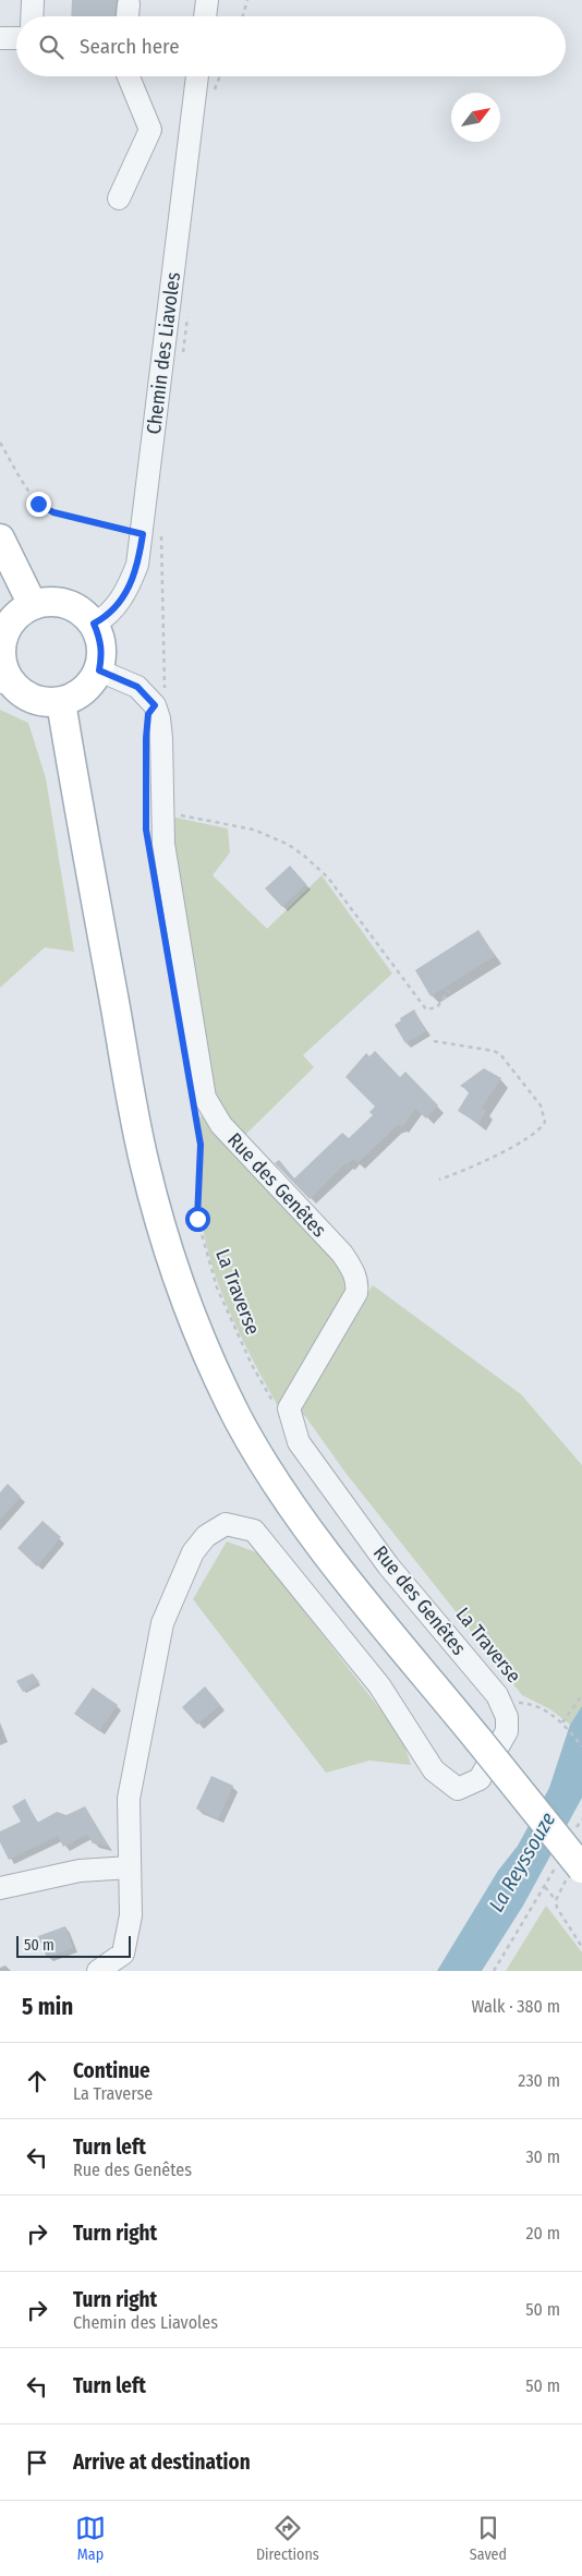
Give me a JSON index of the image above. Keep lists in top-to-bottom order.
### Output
{
  "streets": {
    "street": ["Chemin des Liavoles", "Rue des Genêtes"],
    "path": ["La Traverse"]
  },
  "crossings": [
    ["Rue des Genêtes", "La Traverse"]
  ],
  "water": ["La Reyssouze"],
  "scale_bar": "50 m",
  "north": "top right",
  "page": {
    "search": "Search here",
    "scale": "50 m",
    "heading": ["5 min", "Walk · 380 m"],
    "list": [
      ["Continue", "La Traverse", "230 m"],
      ["Turn left", "Rue des Genêtes", "30 m"],
      ["Turn right", "20 m"],
      ["Turn right", "Chemin des Liavoles", "50 m"],
      ["Turn left", "50 m"],
      "Arrive at destination"
    ],
    "nav": ["Map", "Directions", "Saved"]
  }
}
